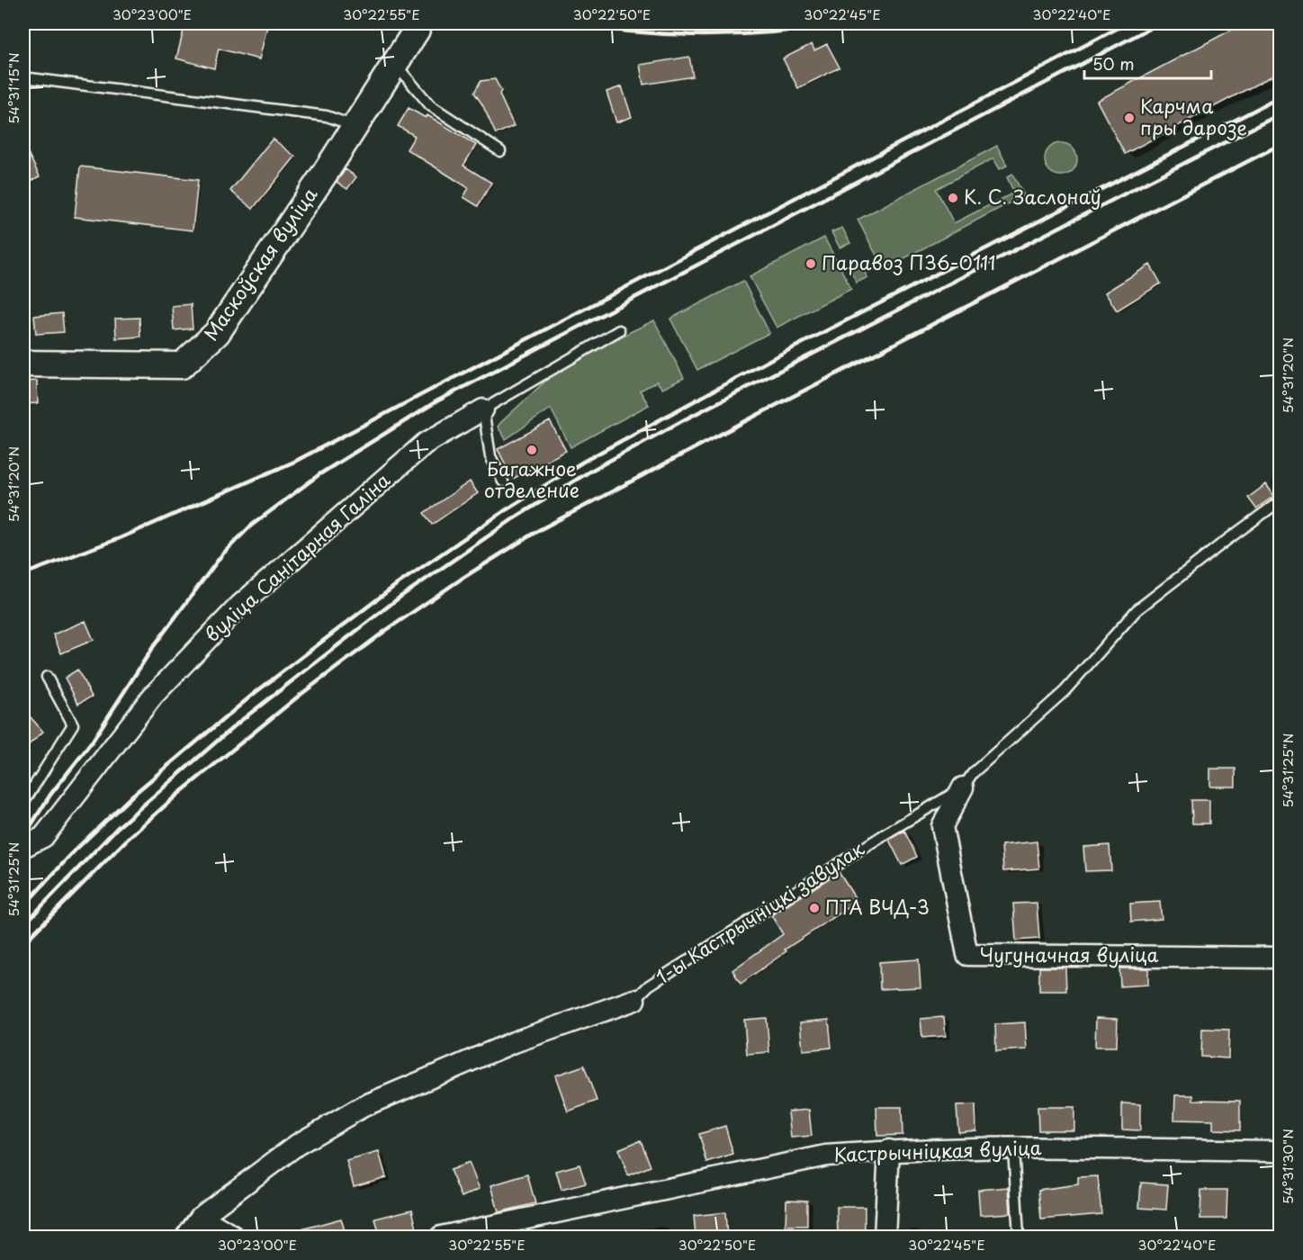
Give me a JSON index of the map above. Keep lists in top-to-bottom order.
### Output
{
  "streets": {
    "street": [
      "Маскоўская вуліца",
      "вуліца Санітарная Галіна",
      "1-ы Кастрычніцкі завулак",
      "Чугуначная вуліца",
      "Кастрычніцкая вуліца"
    ]
  },
  "crossings": [
    ["1-ы Кастрычніцкі завулак", "Чугуначная вуліца"]
  ],
  "places": [
    "Карчма пры дарозе",
    "К. С. Заслонаў",
    "Паравоз П36-0111",
    "Багажное отделение",
    "ПТА ВЧД-3"
  ],
  "scale_bar": "50 m",
  "coordinates": [
    "30°23'00\"E",
    "30°22'55\"E",
    "30°22'50\"E",
    "30°22'45\"E",
    "30°22'40\"E",
    "54°31'15\"N",
    "54°31'20\"N",
    "54°31'25\"N",
    "54°31'30\"N"
  ]
}
